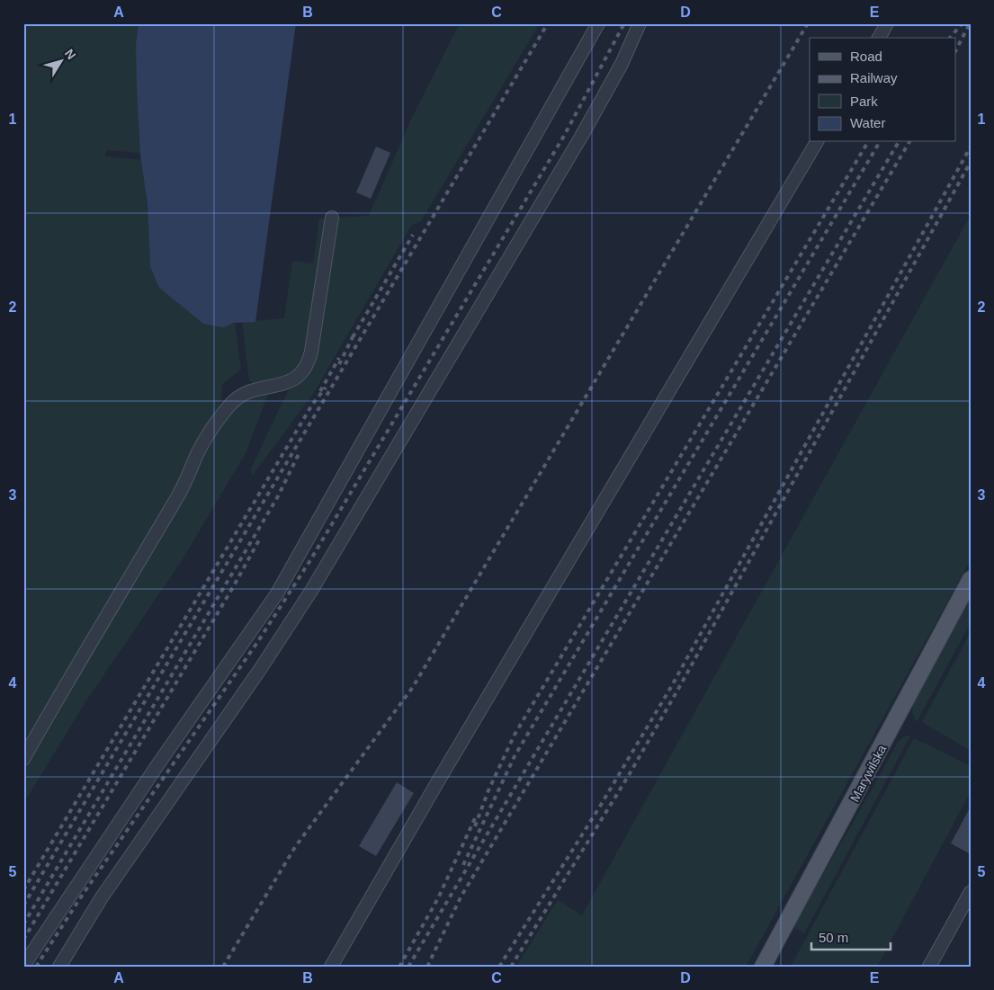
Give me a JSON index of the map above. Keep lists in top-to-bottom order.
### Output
{
  "streets": {
    "main road": ["Marywilska"]
  },
  "legend": [
    "Road",
    "Railway",
    "Park",
    "Water"
  ],
  "scale_bar": "50 m",
  "north": "top right",
  "grid": {
    "columns": [
      "A",
      "B",
      "C",
      "D",
      "E"
    ],
    "rows": [
      "1",
      "2",
      "3",
      "4",
      "5"
    ]
  }
}
